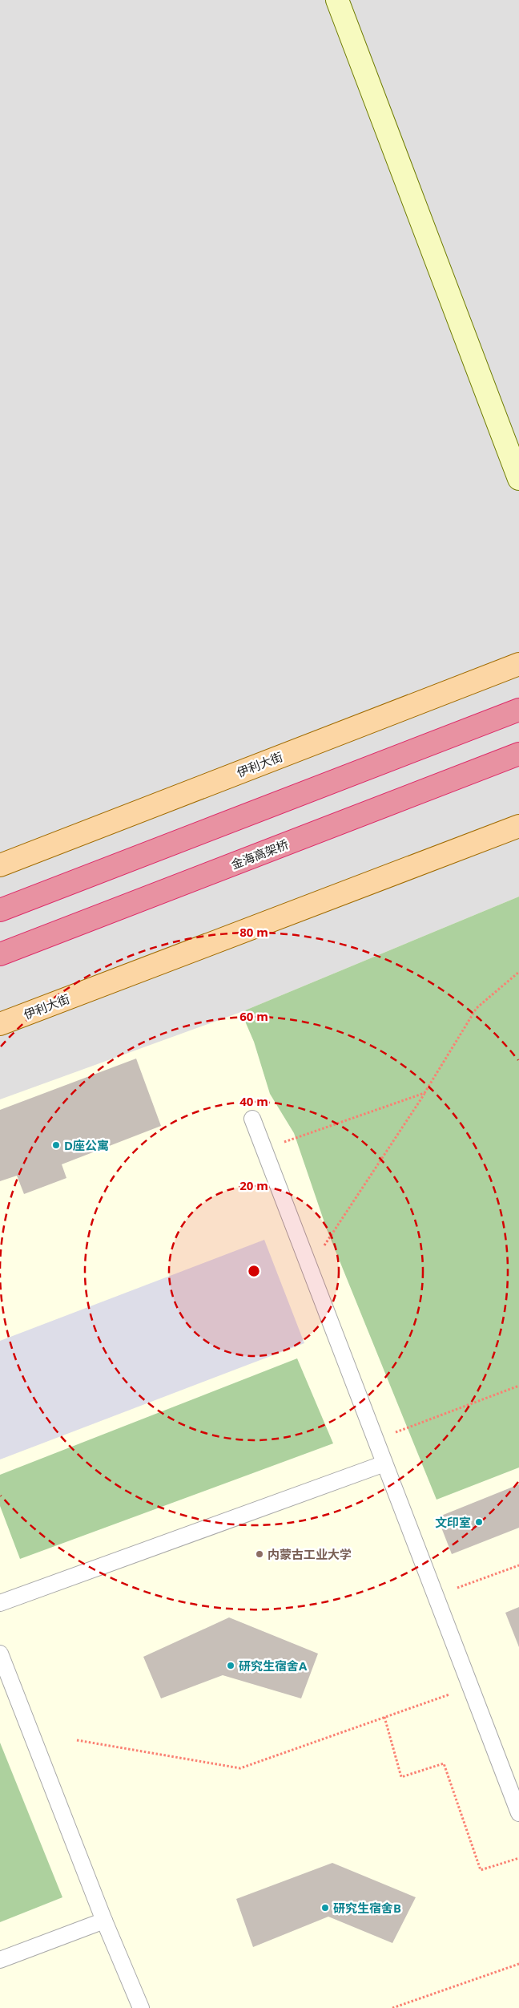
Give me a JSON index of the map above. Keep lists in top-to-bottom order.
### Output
{
  "streets": {
    "highway": ["金海高架桥"],
    "main road": ["伊利大街"]
  },
  "places": [
    "D座公寓",
    "文印室",
    "内蒙古工业大学",
    "研究生宿舍A",
    "研究生宿舍B"
  ],
  "rings": [
    "80 m",
    "60 m",
    "40 m",
    "20 m"
  ]
}
